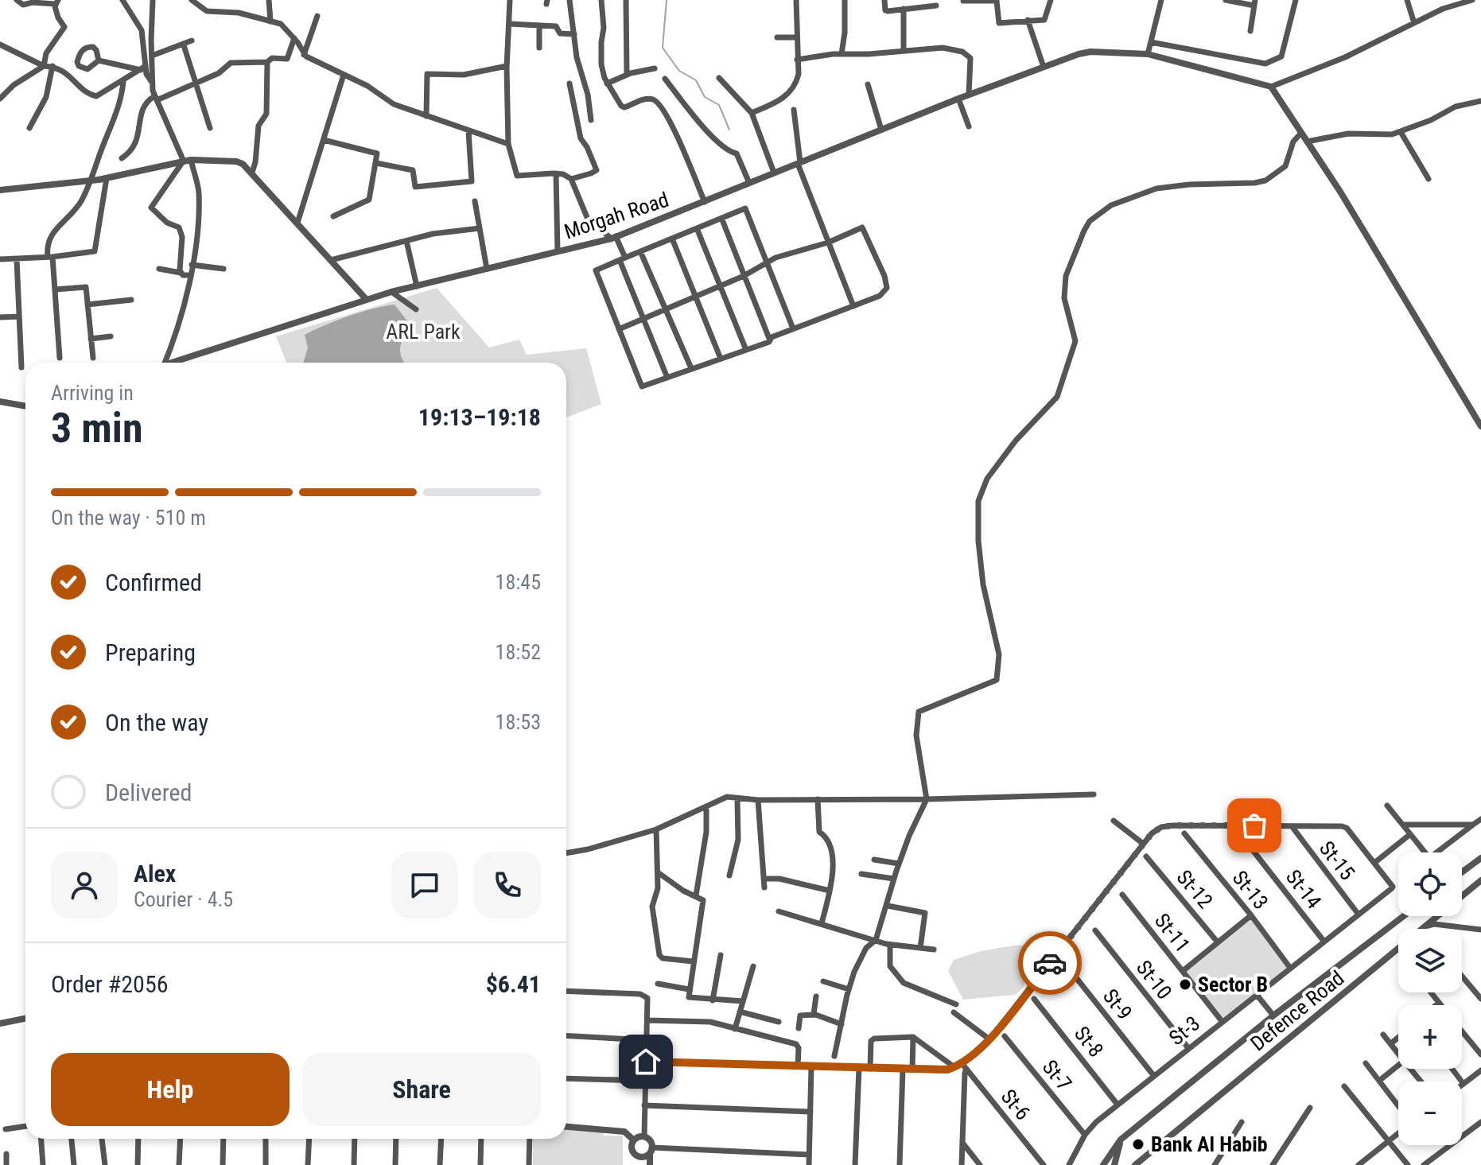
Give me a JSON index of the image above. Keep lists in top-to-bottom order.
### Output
{
  "streets": {
    "street": [
      "Morgah Road",
      "St-15",
      "St-12",
      "St-14",
      "St-13",
      "St-11",
      "St-10",
      "St-9",
      "Defence Road",
      "St-3",
      "St-8",
      "St-7",
      "St-6"
    ]
  },
  "crossings": [
    ["St-15", "St-3"],
    ["St-14", "St-3"],
    ["St-13", "St-3"],
    ["St-11", "St-3"],
    ["St-10", "St-3"],
    ["St-9", "St-3"],
    ["St-3", "St-8"],
    ["St-3", "St-7"]
  ],
  "parks": ["ARL Park"],
  "places": ["Sector B", "Bank Al Habib"],
  "page": {
    "heading": ["3 min", "Arriving in", "19:13–19:18"],
    "panel": [
      "Alex",
      "Courier · 4.5",
      "Order #2056",
      "$6.41"
    ],
    "bar": "On the way · 510 m",
    "list": [
      ["Confirmed", "18:45"],
      ["Preparing", "18:52"],
      ["On the way", "18:53"],
      "Delivered"
    ],
    "map_buttons": ["+", "−"],
    "buttons": ["Help", "Share"]
  }
}
